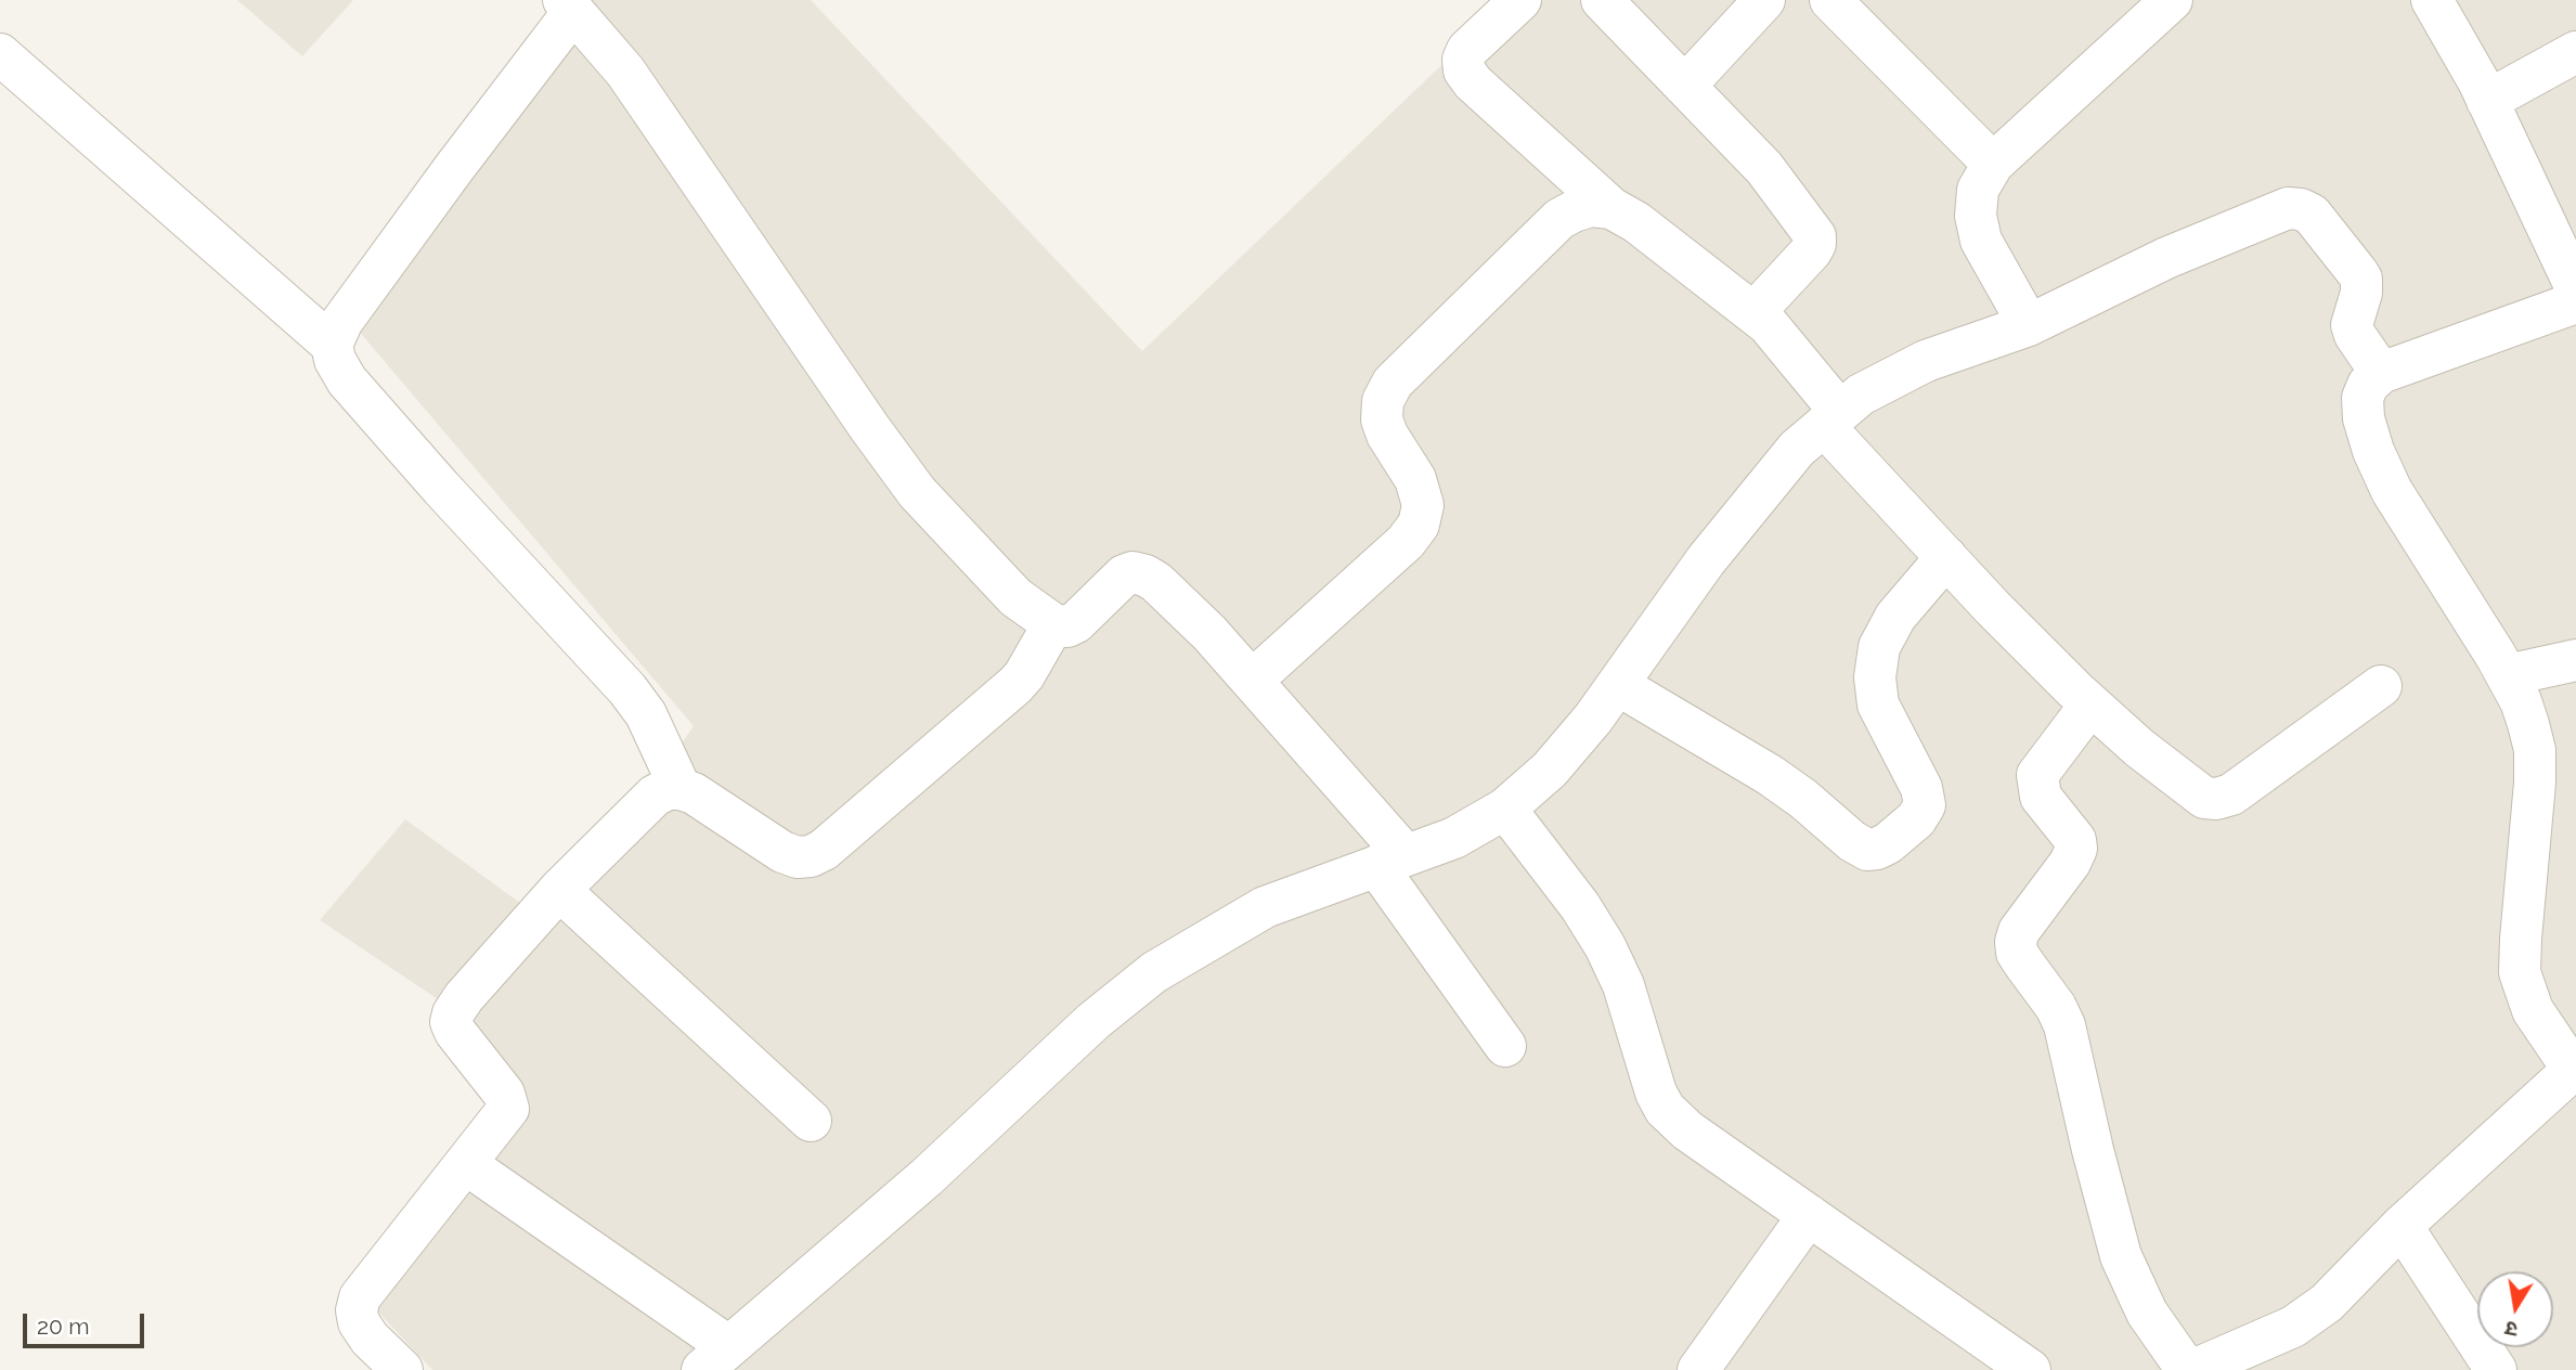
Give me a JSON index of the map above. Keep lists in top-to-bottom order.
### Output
{
  "scale_bar": "20 m",
  "north": "bottom"
}
